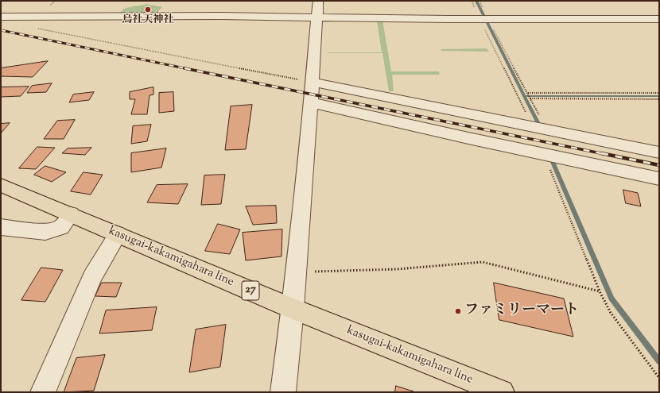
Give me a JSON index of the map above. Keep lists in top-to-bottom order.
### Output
{
  "streets": {
    "main road": ["kasugai-kakamigahara line", "27"]
  },
  "places": ["烏社天神社", "ファミリーマート"]
}
